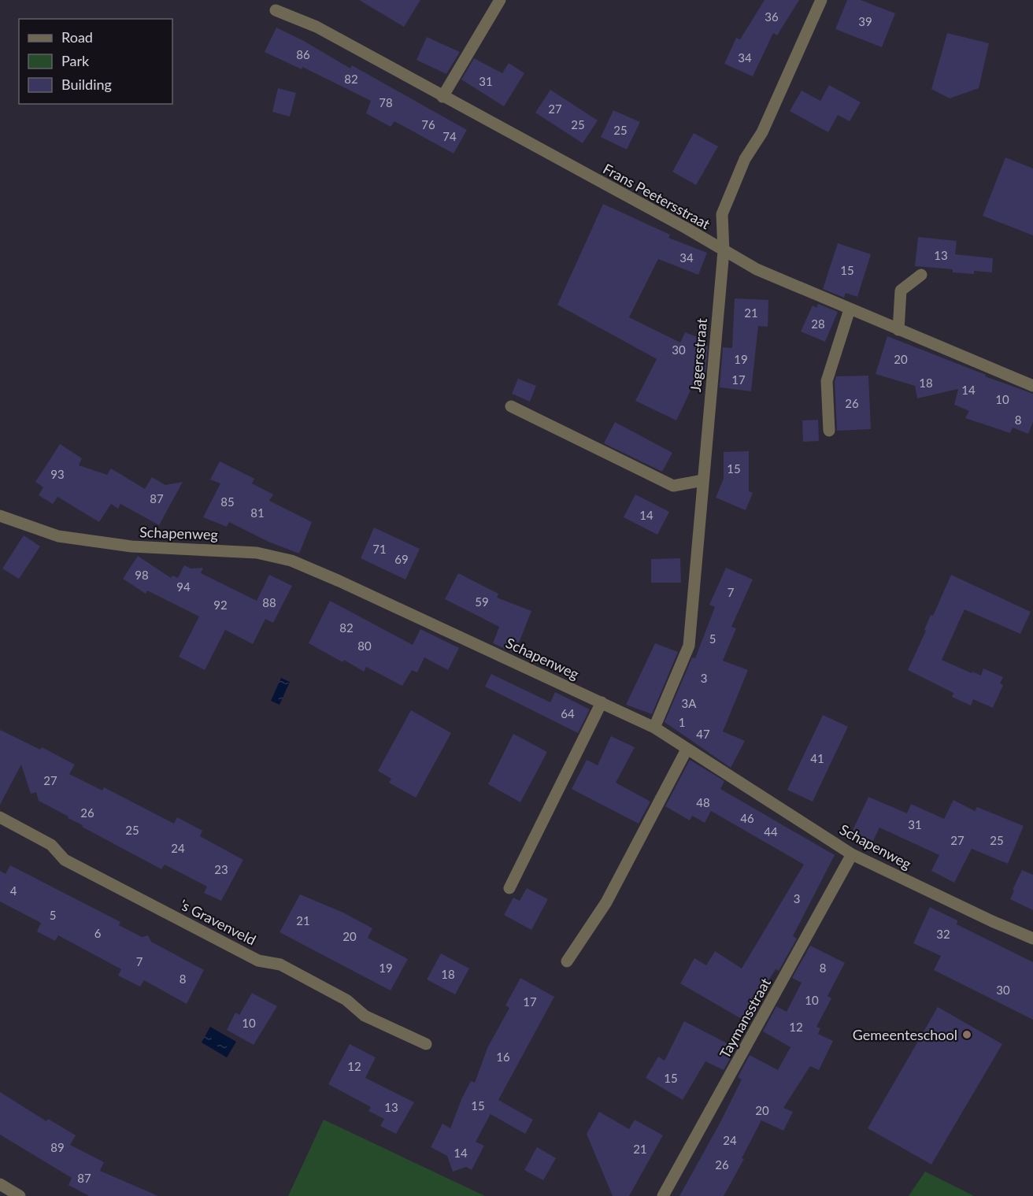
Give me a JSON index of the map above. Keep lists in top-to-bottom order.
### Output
{
  "streets": {
    "street": [
      "Frans Peetersstraat",
      "Jagersstraat",
      "Schapenweg",
      "'s Gravenveld",
      "Taymansstraat"
    ]
  },
  "crossings": [
    ["Frans Peetersstraat", "Jagersstraat"],
    ["Jagersstraat", "Schapenweg"],
    ["Schapenweg", "Taymansstraat"]
  ],
  "places": ["Gemeenteschool"],
  "house_numbers": [
    "36",
    "39",
    "86",
    "34",
    "82",
    "31",
    "78",
    "27",
    "76",
    "25",
    "25",
    "74",
    "13",
    "34",
    "15",
    "21",
    "28",
    "30",
    "19",
    "20",
    "17",
    "18",
    "14",
    "10",
    "26",
    "8",
    "15",
    "93",
    "87",
    "85",
    "81",
    "14",
    "71",
    "69",
    "98",
    "94",
    "7",
    "59",
    "88",
    "92",
    "82",
    "5",
    "80",
    "3",
    "3A",
    "64",
    "1",
    "47",
    "41",
    "27",
    "48",
    "26",
    "46",
    "31",
    "25",
    "44",
    "27",
    "25",
    "24",
    "23",
    "4",
    "3",
    "5",
    "21",
    "6",
    "32",
    "20",
    "7",
    "19",
    "8",
    "18",
    "8",
    "30",
    "10",
    "17",
    "10",
    "12",
    "16",
    "12",
    "15",
    "15",
    "13",
    "20",
    "24",
    "89",
    "21",
    "14",
    "26",
    "87"
  ],
  "legend": ["Road", "Park", "Building"]
}
